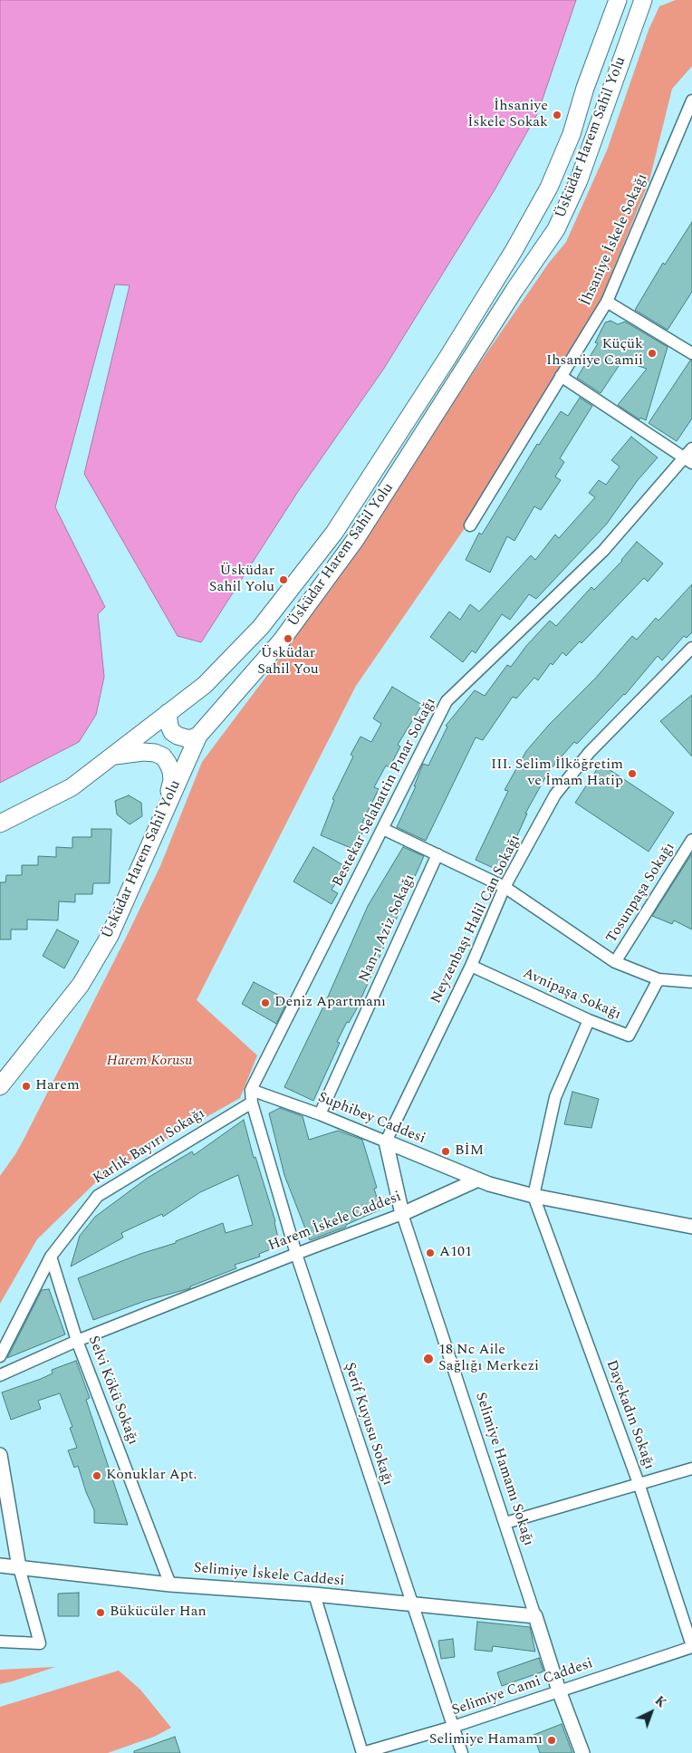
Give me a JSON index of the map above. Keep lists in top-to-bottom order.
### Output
{
  "streets": {
    "main road": ["Üsküdar Harem Sahil Yolu"],
    "street": [
      "İhsaniye İskele Sokağı",
      "Bestekar Selahattin Pınar Sokağı",
      "Tosunpaşa Sokağı",
      "Neyzenbaşı Halil Can Sokağı",
      "Nan-ı Aziz Sokağı",
      "Avnipaşa Sokağı",
      "Suphibey Caddesi",
      "Karlık Bayırı Sokağı",
      "Harem İskele Caddesi",
      "Selvi Kökü Sokağı",
      "Dayekadın Sokağı",
      "Şerif Kuyusu Sokağı",
      "Selimiye Hamamı Sokağı",
      "Selimiye İskele Caddesi",
      "Selimiye Cami Caddesi"
    ]
  },
  "crossings": [
    ["Bestekar Selahattin Pınar Sokağı", "Suphibey Caddesi"],
    ["Neyzenbaşı Halil Can Sokağı", "Avnipaşa Sokağı"],
    ["Neyzenbaşı Halil Can Sokağı", "Suphibey Caddesi"],
    ["Neyzenbaşı Halil Can Sokağı", "Selimiye Hamamı Sokağı"],
    ["Nan-ı Aziz Sokağı", "Suphibey Caddesi"],
    ["Suphibey Caddesi", "Harem İskele Caddesi"],
    ["Suphibey Caddesi", "Selimiye Hamamı Sokağı"],
    ["Karlık Bayırı Sokağı", "Selvi Kökü Sokağı"],
    ["Karlık Bayırı Sokağı", "Şerif Kuyusu Sokağı"],
    ["Harem İskele Caddesi", "Selvi Kökü Sokağı"],
    ["Harem İskele Caddesi", "Şerif Kuyusu Sokağı"],
    ["Harem İskele Caddesi", "Selimiye Hamamı Sokağı"],
    ["Selvi Kökü Sokağı", "Selimiye İskele Caddesi"],
    ["Dayekadın Sokağı", "Selimiye Cami Caddesi"],
    ["Şerif Kuyusu Sokağı", "Selimiye İskele Caddesi"],
    ["Şerif Kuyusu Sokağı", "Selimiye Cami Caddesi"],
    ["Selimiye Hamamı Sokağı", "Selimiye İskele Caddesi"],
    ["Selimiye Hamamı Sokağı", "Selimiye Cami Caddesi"]
  ],
  "parks": ["Harem Korusu"],
  "places": [
    "İhsaniye İskele Sokak",
    "Küçük Ihsaniye Camii",
    "Üsküdar Sahil Yolu",
    "Üsküdar Sahil You",
    "III. Selim İlköğretim ve İmam Hatip",
    "Deniz Apartmanı",
    "Harem",
    "BİM",
    "A101",
    "18 Nc Aile Sağlığı Merkezi",
    "Konuklar Apt.",
    "Bükücüler Han",
    "Selimiye Hamamı"
  ],
  "north": "top right"
}
